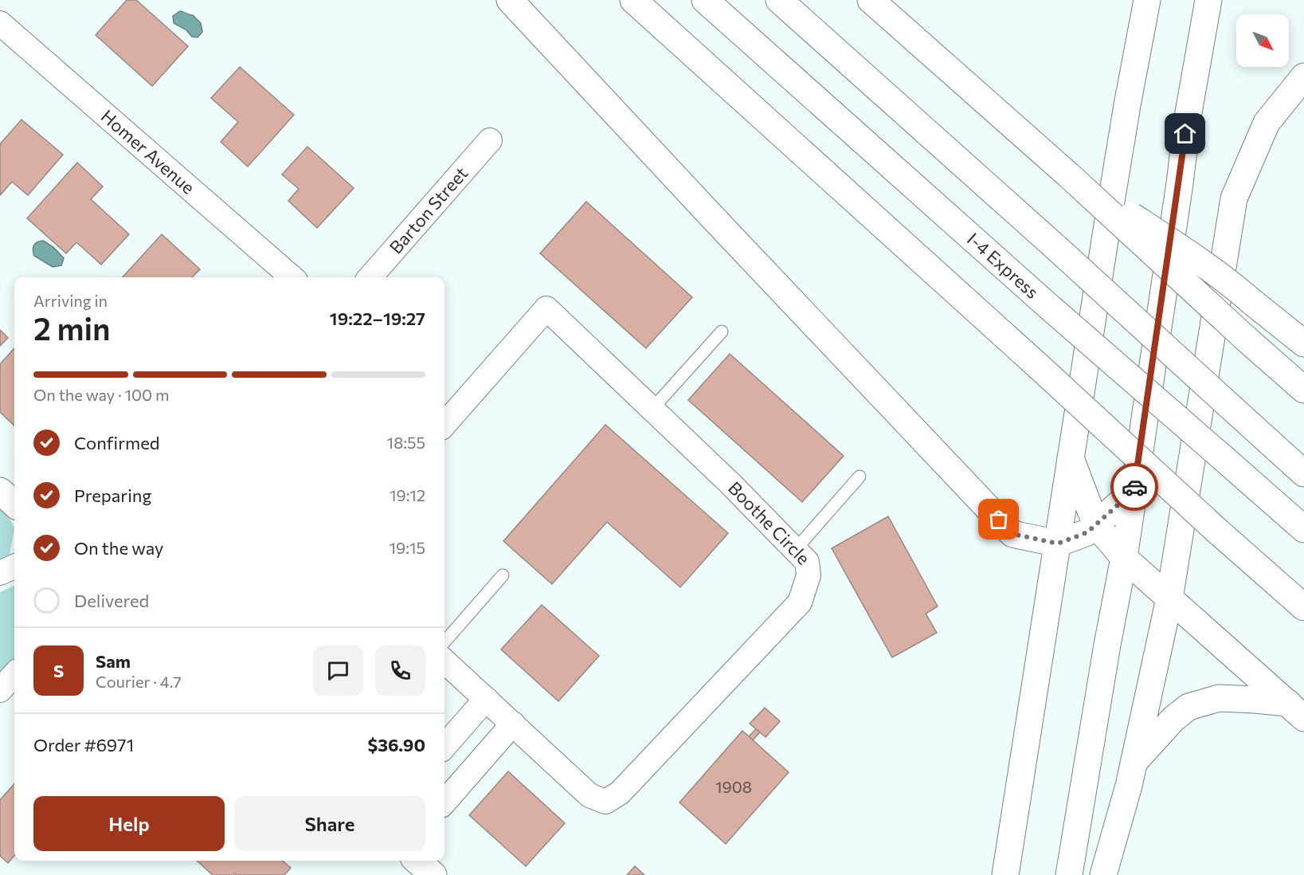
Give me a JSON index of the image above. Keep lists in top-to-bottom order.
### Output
{
  "streets": {
    "main road": ["I-4 Express"],
    "street": ["Homer Avenue", "Barton Street", "Boothe Circle"]
  },
  "house_numbers": ["1908"],
  "north": "bottom right",
  "page": {
    "heading": ["2 min", "Arriving in", "19:22–19:27"],
    "panel": [
      "Sam",
      "Courier · 4.7",
      "Order #6971",
      "$36.90"
    ],
    "bar": "On the way · 100 m",
    "list": [
      ["Confirmed", "18:55"],
      ["Preparing", "19:12"],
      ["On the way", "19:15"],
      "Delivered"
    ],
    "round": "S",
    "buttons": ["Help", "Share"]
  }
}
